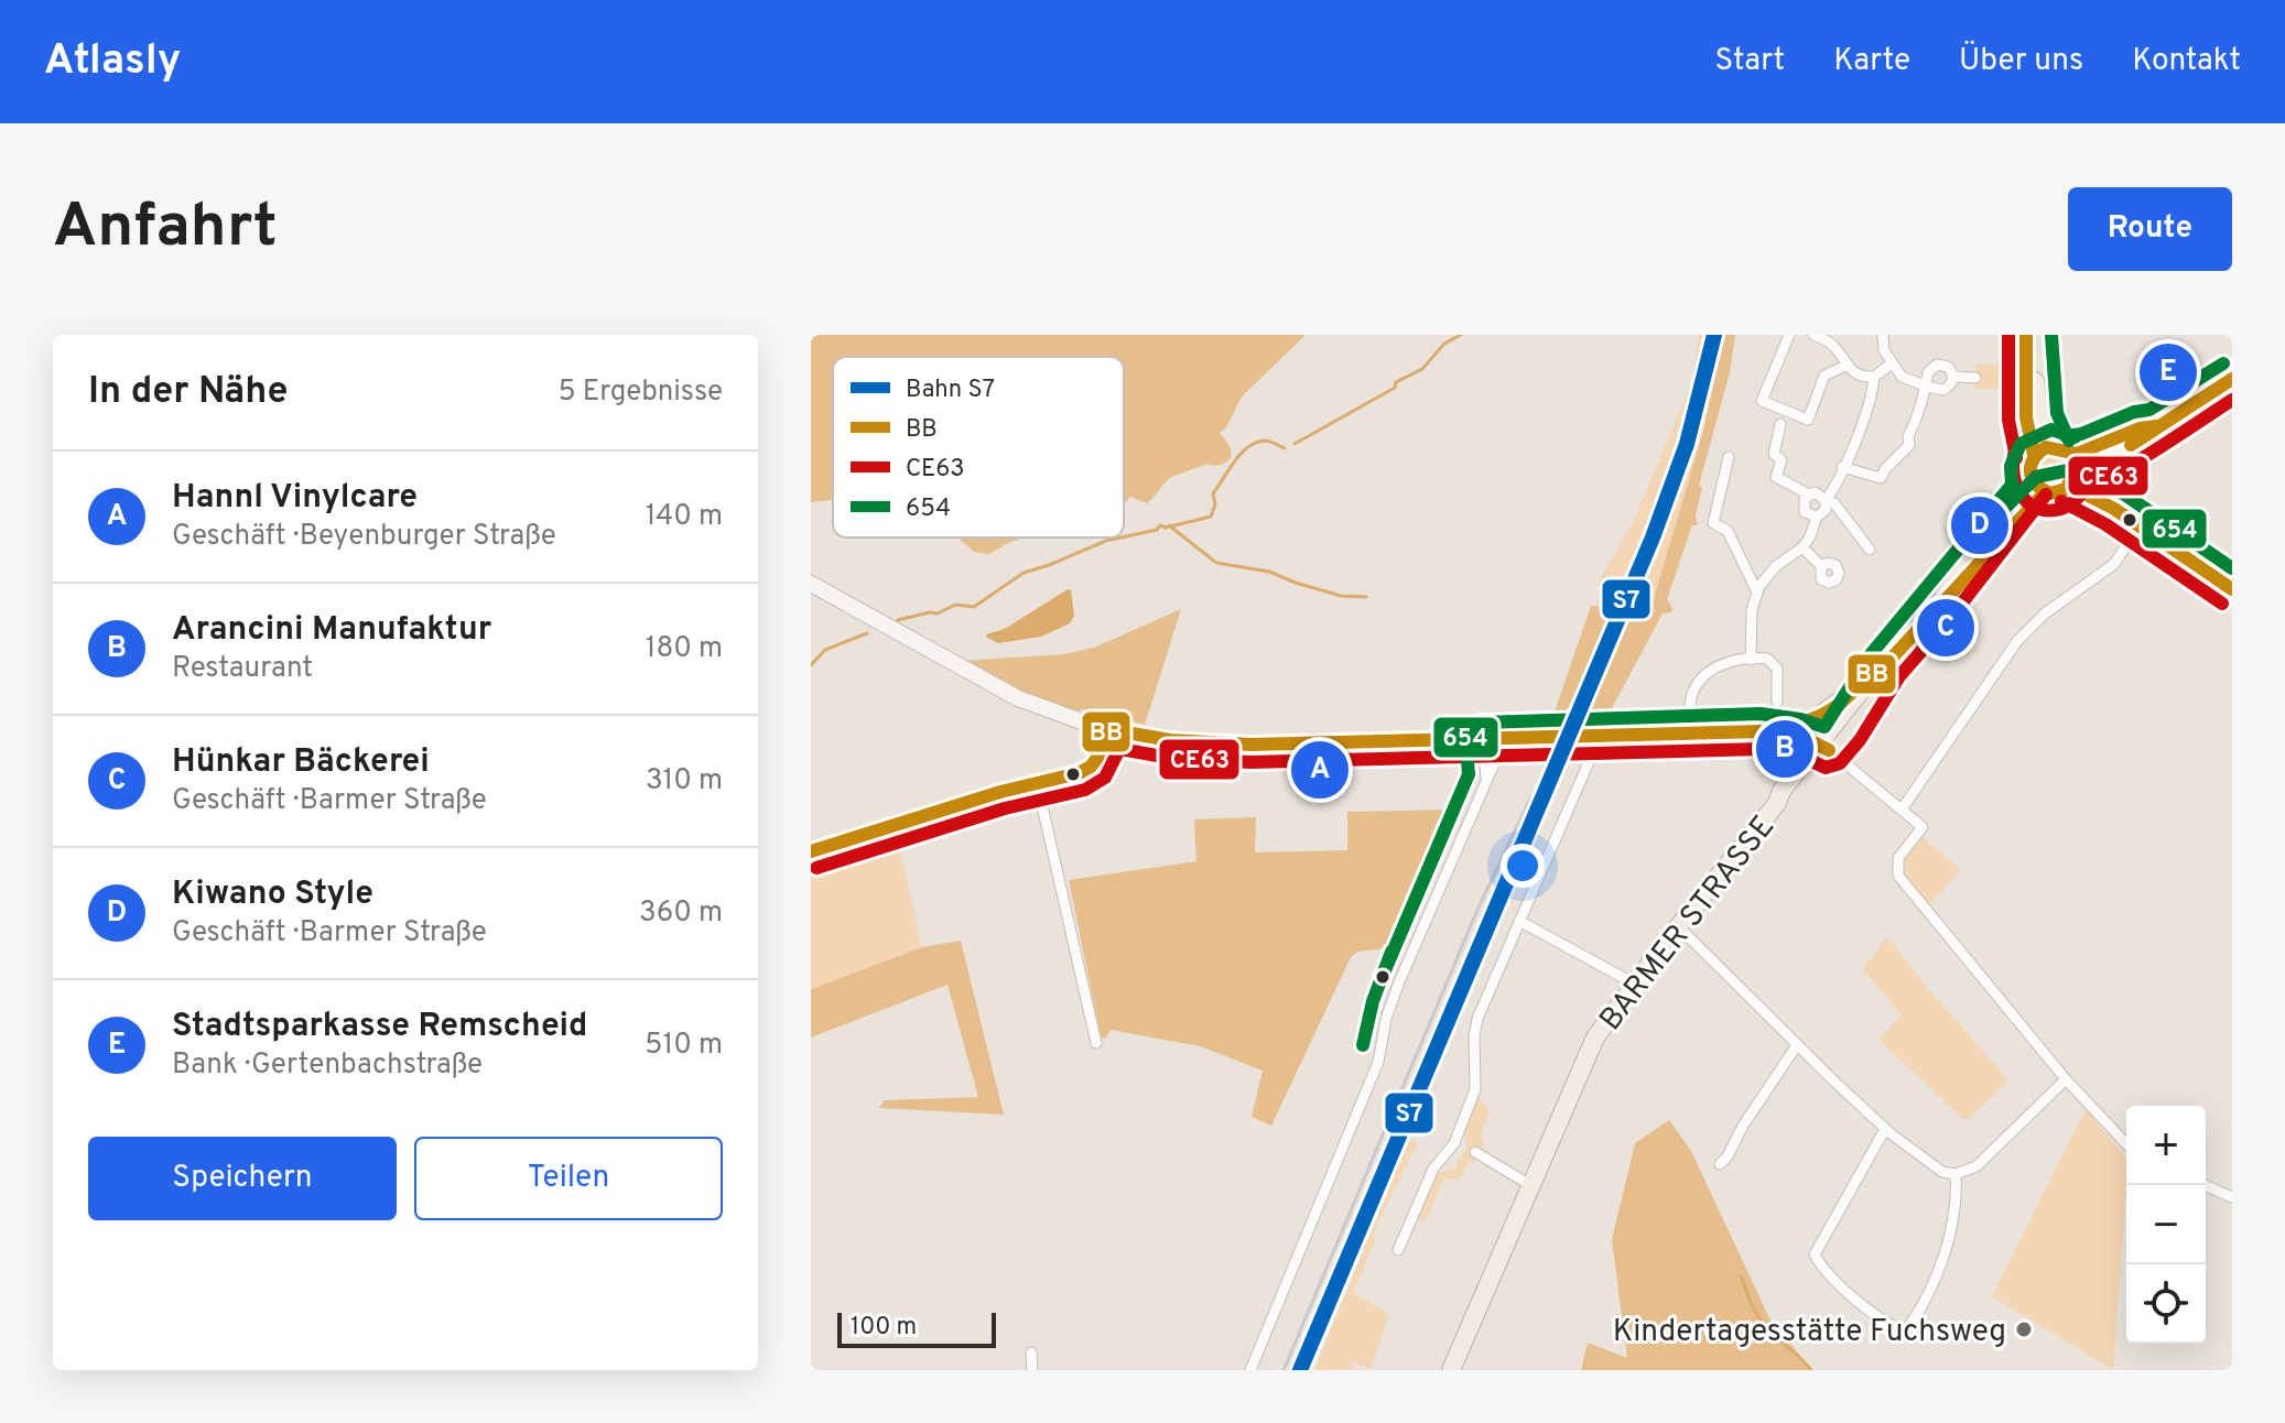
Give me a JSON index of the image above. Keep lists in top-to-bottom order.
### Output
{
  "streets": {
    "main road": ["BARMER STRASSE"]
  },
  "places": ["Kindertagesstätte Fuchsweg"],
  "lines": [
    "rail line S7",
    "transit line BB",
    "transit line CE63",
    "transit line 654"
  ],
  "legend": [
    "Bahn S7",
    "BB",
    "CE63",
    "654"
  ],
  "scale_bar": "100 m",
  "page": {
    "header": "Atlasly",
    "nav": [
      "Start",
      "Karte",
      "Über uns",
      "Kontakt"
    ],
    "buttons": [
      "Route",
      ["Speichern", "Teilen"]
    ],
    "title": "Anfahrt",
    "heading": ["In der Nähe", "5 Ergebnisse"],
    "pins": [
      "E",
      "D",
      "C",
      "B",
      "A"
    ],
    "list": [
      {
        "mark": "A",
        "name": "Hannl Vinylcare",
        "note": "Geschäft · Beyenburger Straße",
        "value": "140 m"
      },
      {
        "mark": "B",
        "name": "Arancini Manufaktur",
        "note": "Restaurant",
        "value": "180 m"
      },
      {
        "mark": "C",
        "name": "Hünkar Bäckerei",
        "note": "Geschäft · Barmer Straße",
        "value": "310 m"
      },
      {
        "mark": "D",
        "name": "Kiwano Style",
        "note": "Geschäft · Barmer Straße",
        "value": "360 m"
      },
      {
        "mark": "E",
        "name": "Stadtsparkasse Remscheid",
        "note": "Bank · Gertenbachstraße",
        "value": "510 m"
      }
    ],
    "map_buttons": ["+", "−"],
    "scale": "100 m"
  }
}
